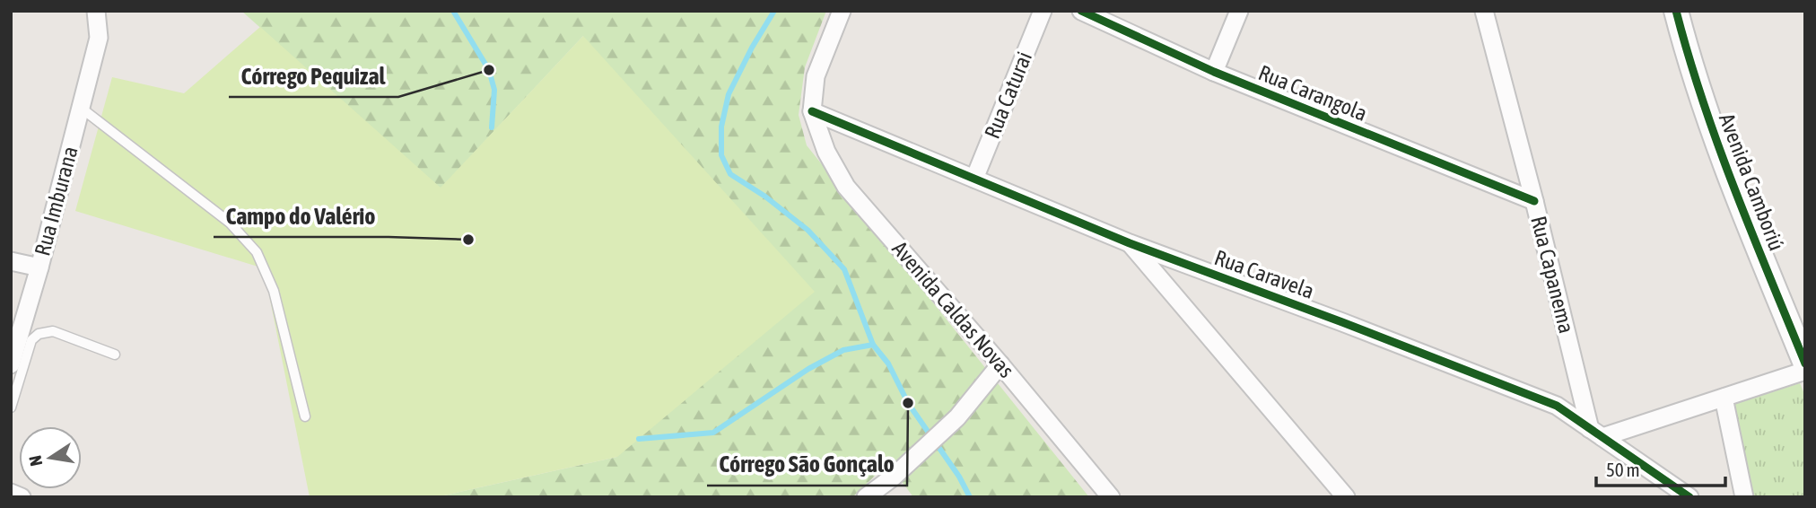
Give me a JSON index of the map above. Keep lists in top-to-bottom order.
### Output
{
  "streets": {
    "street": [
      "Rua Carangola",
      "Rua Caturai",
      "Avenida Camboriú",
      "Rua Imburana",
      "Rua Caravela",
      "Rua Capanema",
      "Avenida Caldas Novas"
    ]
  },
  "crossings": [
    ["Rua Carangola", "Rua Capanema"],
    ["Rua Caturai", "Rua Caravela"],
    ["Rua Caravela", "Rua Capanema"],
    ["Rua Caravela", "Avenida Caldas Novas"]
  ],
  "places": ["Córrego Pequizal", "Campo do Valério", "Córrego São Gonçalo"],
  "scale_bar": "50 m",
  "north": "left"
}
